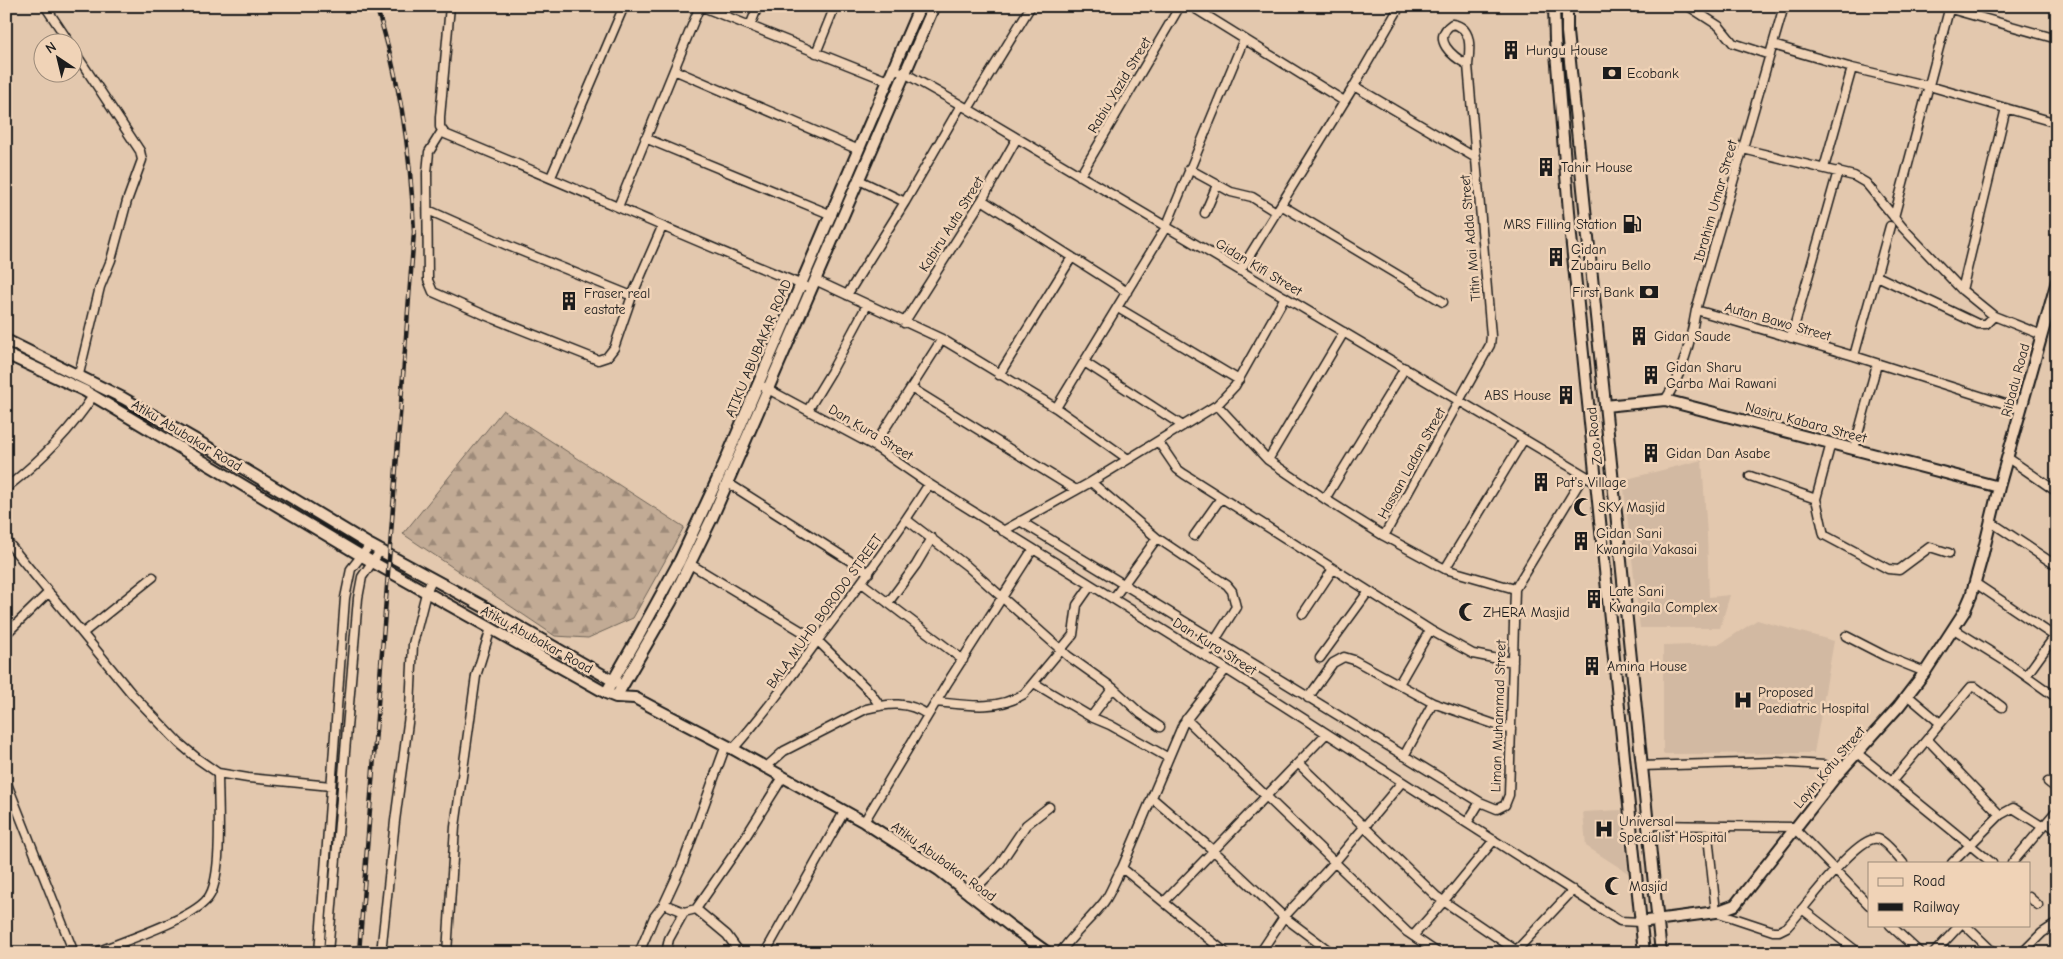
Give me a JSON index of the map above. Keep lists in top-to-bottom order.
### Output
{
  "streets": {
    "street": [
      "Rabiu Yazid Street",
      "Ibrahim Umar Street",
      "Kabiru Auta Street",
      "Titin Mai Adda Street",
      "Gidan Kifi Street",
      "Autan Bawo Street",
      "ATIKU ABUBAKAR ROAD",
      "Ribadu Road",
      "Nasiru Kabara Street",
      "Dan Kura Street",
      "Atiku Abubakar Road",
      "Zoo Road",
      "Hassan Ladan Street",
      "BALA MUHD BORODO STREET",
      "Liman Muhammad Street",
      "Layin Kotu Street"
    ]
  },
  "crossings": [
    ["Rabiu Yazid Street", "Gidan Kifi Street"],
    ["Ibrahim Umar Street", "Autan Bawo Street"],
    ["Ibrahim Umar Street", "Nasiru Kabara Street"],
    ["Kabiru Auta Street", "Gidan Kifi Street"],
    ["Titin Mai Adda Street", "Gidan Kifi Street"],
    ["Titin Mai Adda Street", "Hassan Ladan Street"],
    ["Gidan Kifi Street", "ATIKU ABUBAKAR ROAD"],
    ["Gidan Kifi Street", "Zoo Road"],
    ["Gidan Kifi Street", "Hassan Ladan Street"],
    ["Gidan Kifi Street", "Liman Muhammad Street"],
    ["Autan Bawo Street", "Ribadu Road"],
    ["ATIKU ABUBAKAR ROAD", "Dan Kura Street"],
    ["ATIKU ABUBAKAR ROAD", "Atiku Abubakar Road"],
    ["Ribadu Road", "Nasiru Kabara Street"],
    ["Ribadu Road", "Layin Kotu Street"],
    ["Nasiru Kabara Street", "Zoo Road"],
    ["Nasiru Kabara Street", "Layin Kotu Street"],
    ["Dan Kura Street", "Zoo Road"],
    ["Dan Kura Street", "BALA MUHD BORODO STREET"],
    ["Dan Kura Street", "Liman Muhammad Street"],
    ["Dan Kura Street", "Layin Kotu Street"],
    ["Atiku Abubakar Road", "BALA MUHD BORODO STREET"],
    ["Zoo Road", "Layin Kotu Street"]
  ],
  "places": {
    "building": [
      "Hungu House",
      "Tahir House",
      "Gidan Zubairu Bello",
      "Fraser real eastate",
      "Gidan Saude",
      "Gidan Sharu Garba Mai Rawani",
      "ABS House",
      "Gidan Dan Asabe",
      "Pat's Village",
      "Gidan Sani Kwangila Yakasai",
      "Late Sani Kwangila Complex",
      "Amina House"
    ],
    "bank": ["Ecobank", "First Bank"],
    "fuel station": ["MRS Filling Station"],
    "mosque": ["SKY Masjid", "ZHERA Masjid", "Masjid"],
    "hospital": ["Proposed Paediatric Hospital", "Universal Specialist Hospital"]
  },
  "legend": ["Road", "Railway"],
  "north": "top left"
}
